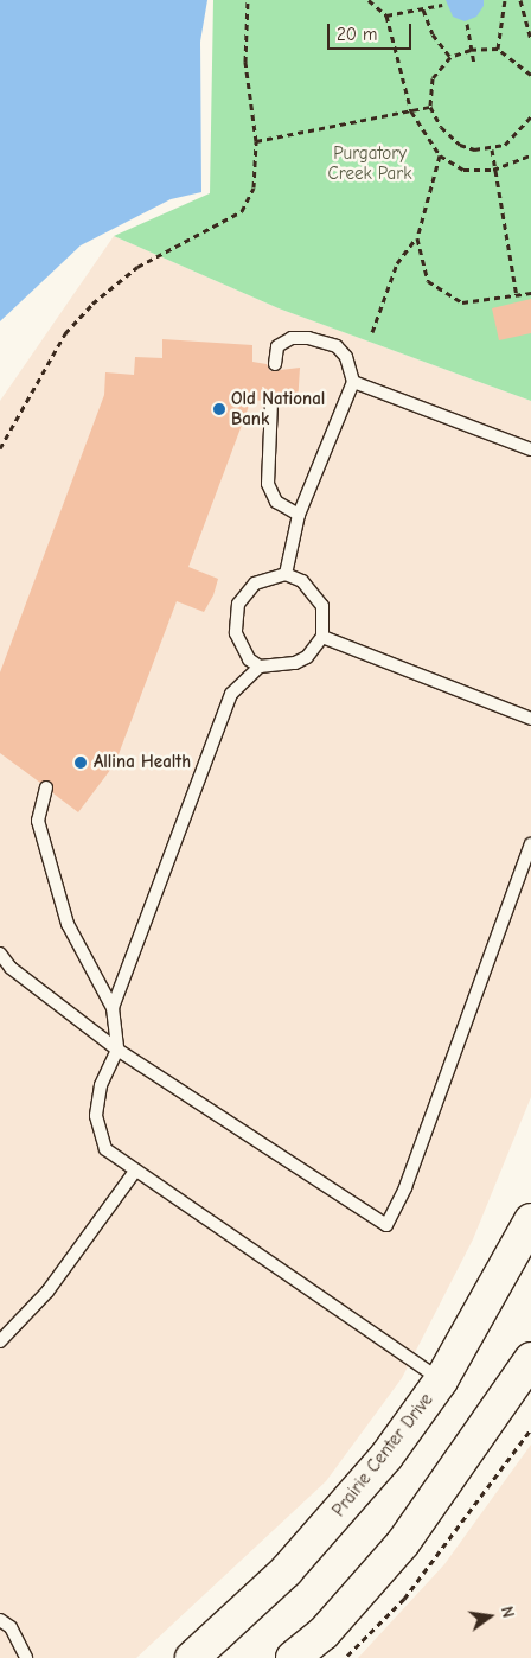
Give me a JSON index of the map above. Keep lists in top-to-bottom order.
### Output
{
  "streets": {
    "main road": ["Prairie Center Drive"]
  },
  "parks": ["Purgatory Creek Park"],
  "places": ["Old National Bank", "Allina Health"],
  "scale_bar": "20 m",
  "north": "right"
}
